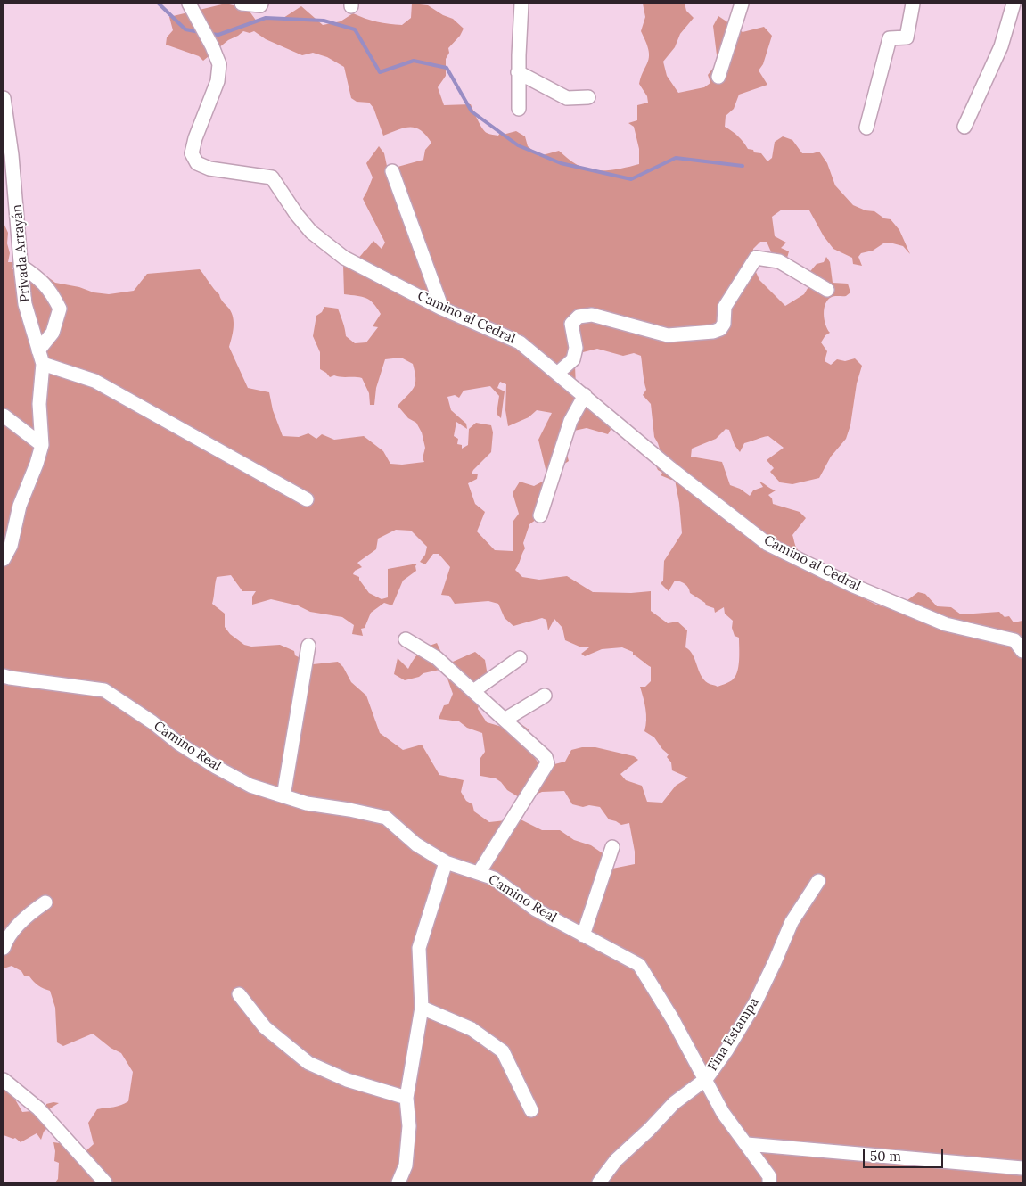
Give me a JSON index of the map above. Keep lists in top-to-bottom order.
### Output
{
  "streets": {
    "street": [
      "Privada Arrayán",
      "Camino al Cedral",
      "Camino Real",
      "Fina Estampa"
    ]
  },
  "crossings": [
    ["Camino Real", "Fina Estampa"]
  ],
  "scale_bar": "50 m"
}
